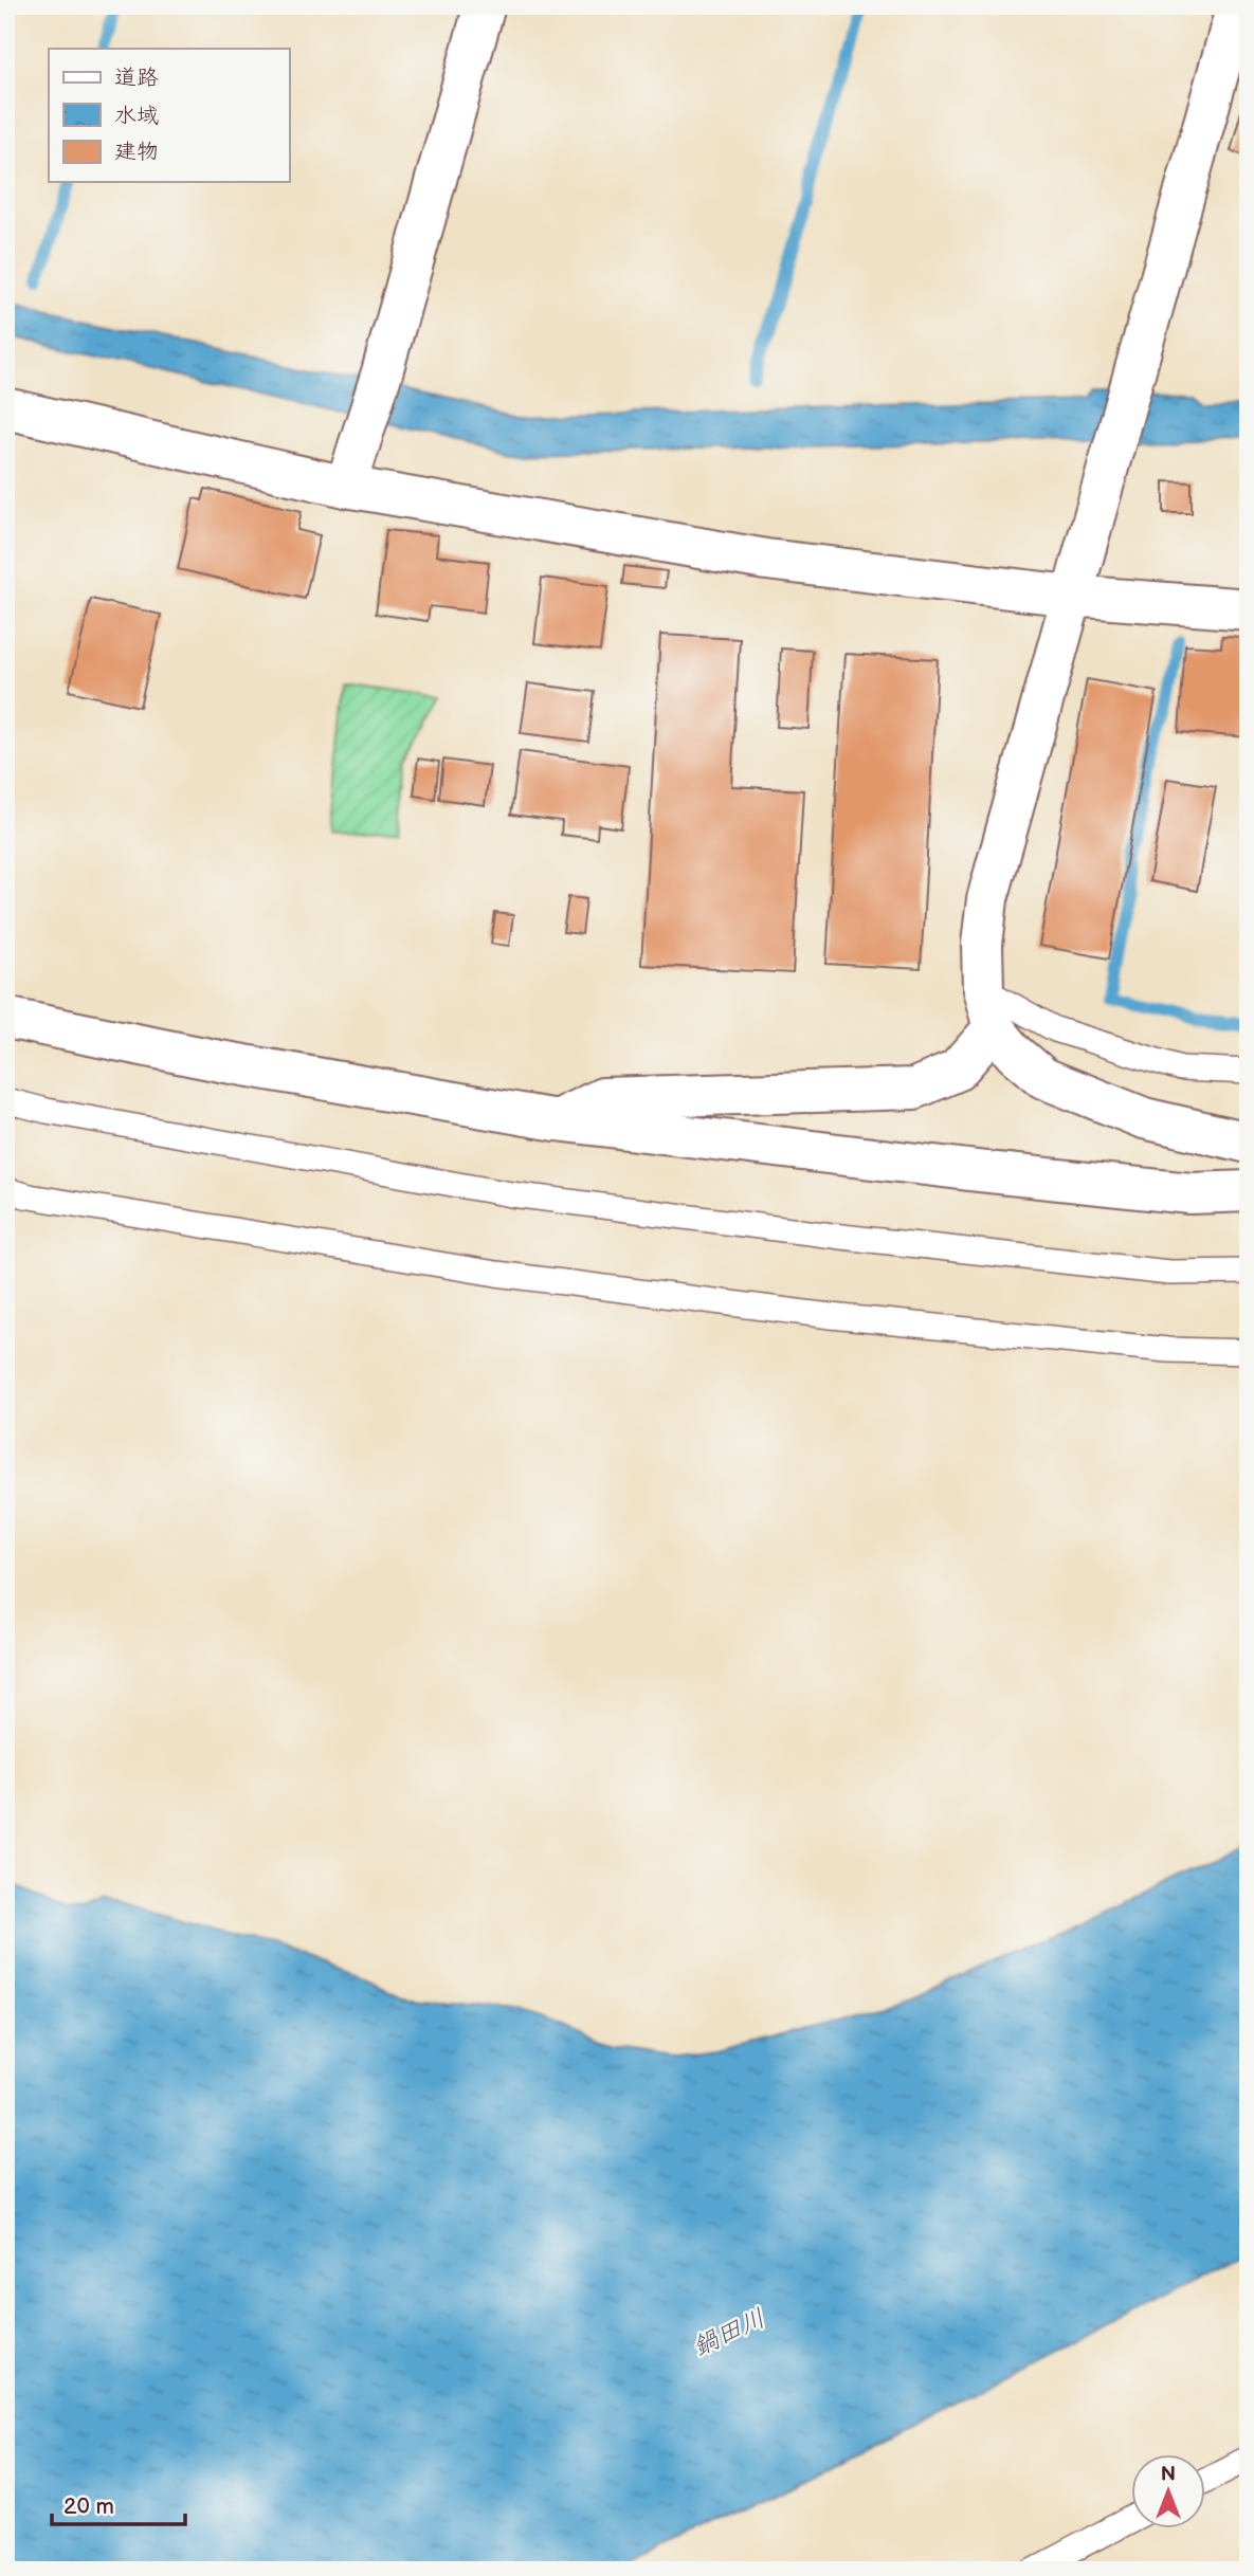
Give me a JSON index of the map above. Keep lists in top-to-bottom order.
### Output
{
  "water": ["鍋田川"],
  "legend": ["道路", "水域", "建物"],
  "scale_bar": "20 m",
  "north": "top"
}
